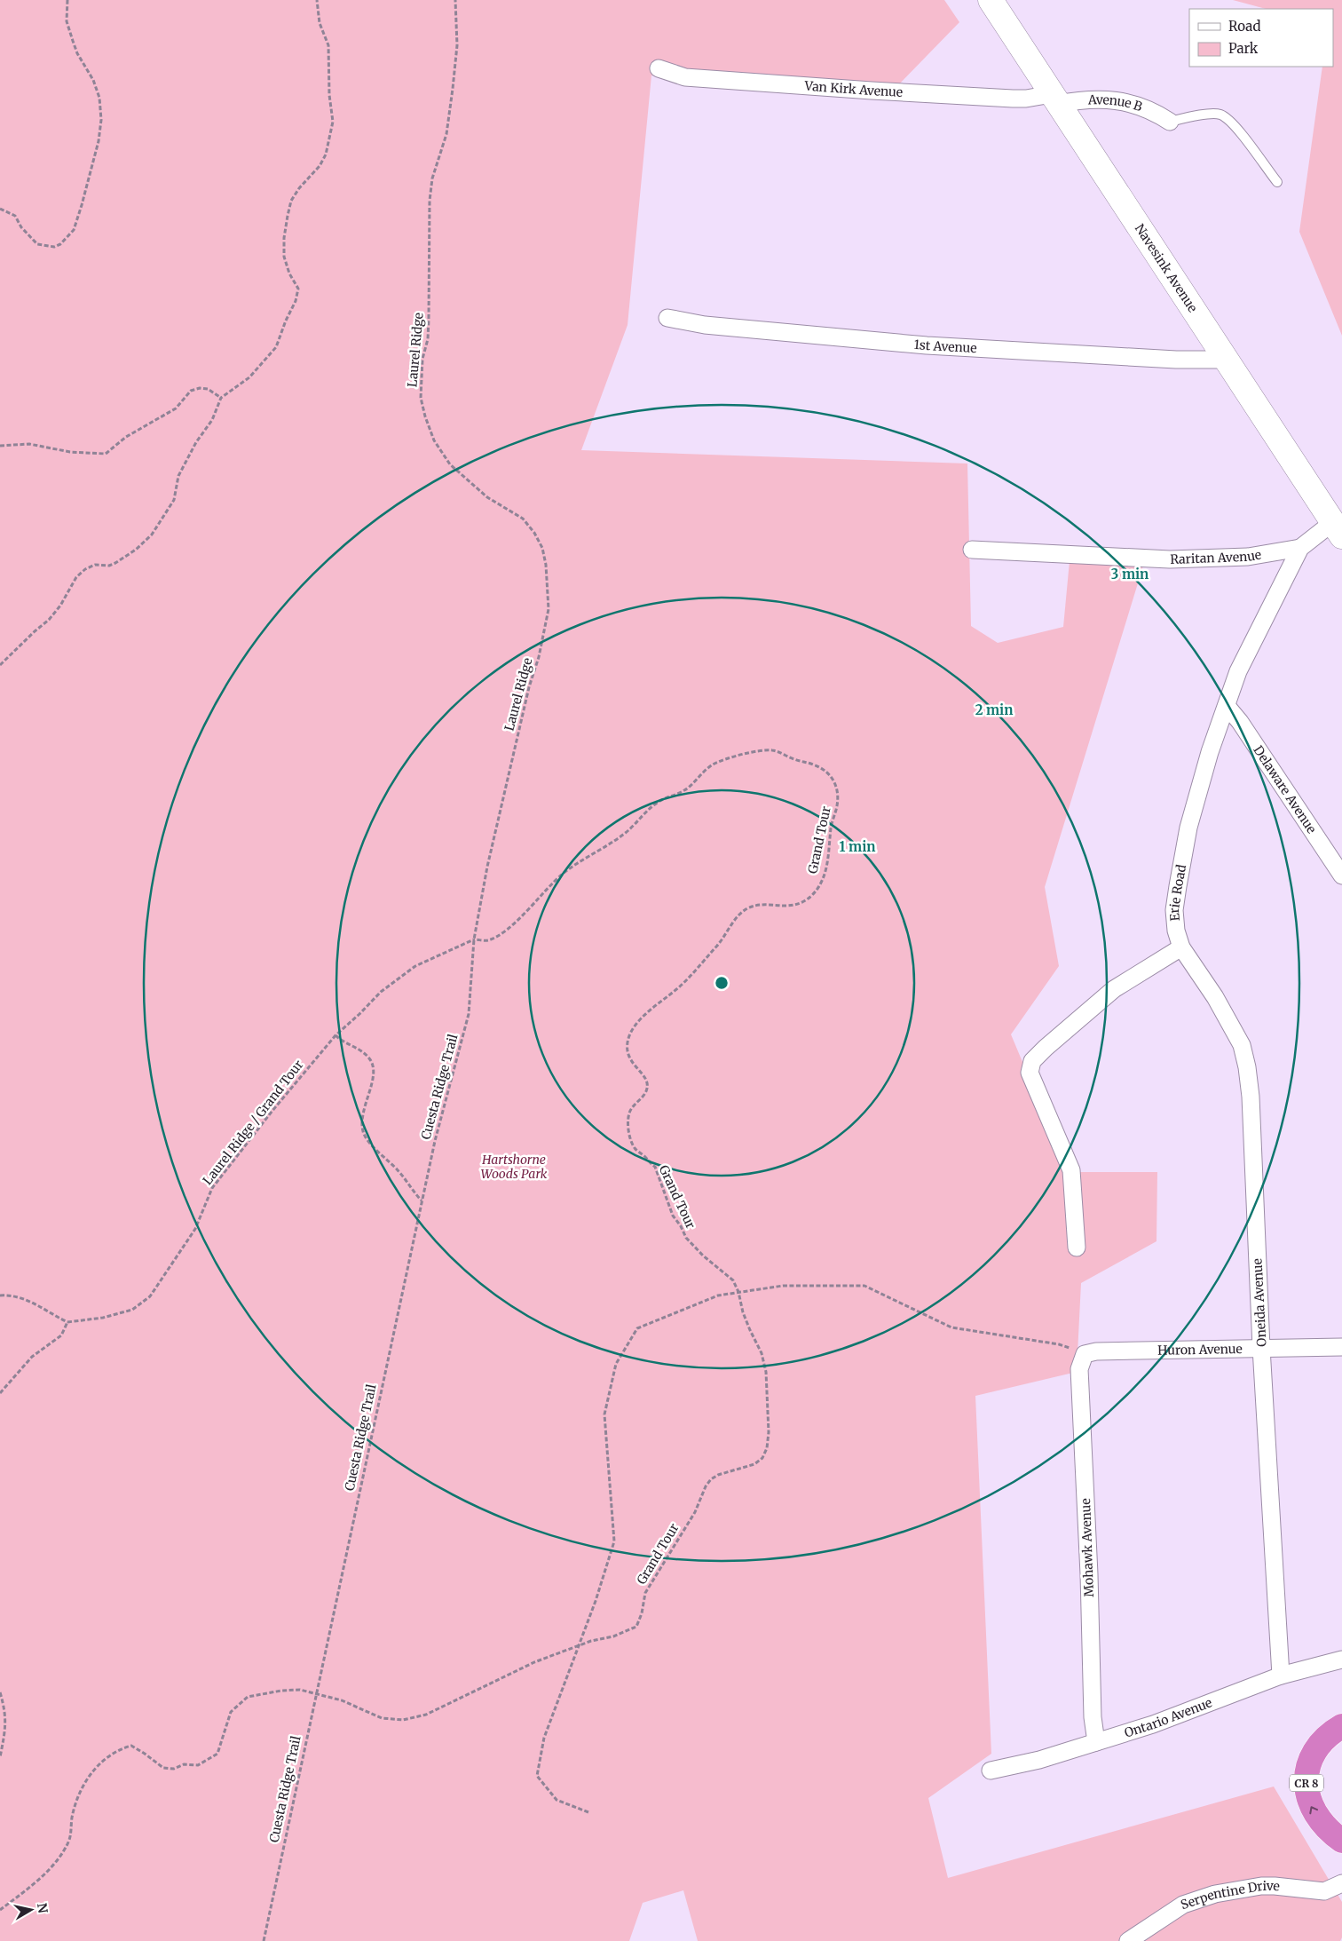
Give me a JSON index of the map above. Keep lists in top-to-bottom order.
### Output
{
  "streets": {
    "highway": ["CR 8"],
    "main road": ["Navesink Avenue"],
    "street": [
      "Van Kirk Avenue",
      "Avenue B",
      "1st Avenue",
      "Raritan Avenue",
      "Delaware Avenue",
      "Erie Road",
      "Oneida Avenue",
      "Huron Avenue",
      "Mohawk Avenue",
      "Ontario Avenue",
      "Serpentine Drive"
    ],
    "path": [
      "Laurel Ridge",
      "Grand Tour",
      "Cuesta Ridge Trail",
      "Laurel Ridge / Grand Tour"
    ]
  },
  "crossings": [
    ["Van Kirk Avenue", "Avenue B"],
    ["Van Kirk Avenue", "Navesink Avenue"],
    ["Avenue B", "Navesink Avenue"],
    ["Navesink Avenue", "1st Avenue"],
    ["Navesink Avenue", "Erie Road"],
    ["Laurel Ridge", "Grand Tour"],
    ["Laurel Ridge", "Cuesta Ridge Trail"],
    ["Laurel Ridge", "Laurel Ridge / Grand Tour"],
    ["Raritan Avenue", "Erie Road"],
    ["Delaware Avenue", "Erie Road"],
    ["Grand Tour", "Cuesta Ridge Trail"],
    ["Grand Tour", "Laurel Ridge / Grand Tour"],
    ["Erie Road", "Oneida Avenue"],
    ["Cuesta Ridge Trail", "Laurel Ridge / Grand Tour"],
    ["Oneida Avenue", "Huron Avenue"],
    ["Oneida Avenue", "Ontario Avenue"],
    ["Huron Avenue", "Mohawk Avenue"],
    ["Mohawk Avenue", "Ontario Avenue"]
  ],
  "parks": ["Hartshorne Woods Park"],
  "legend": ["Road", "Park"],
  "north": "right",
  "rings": ["3 min", "2 min", "1 min"]
}
